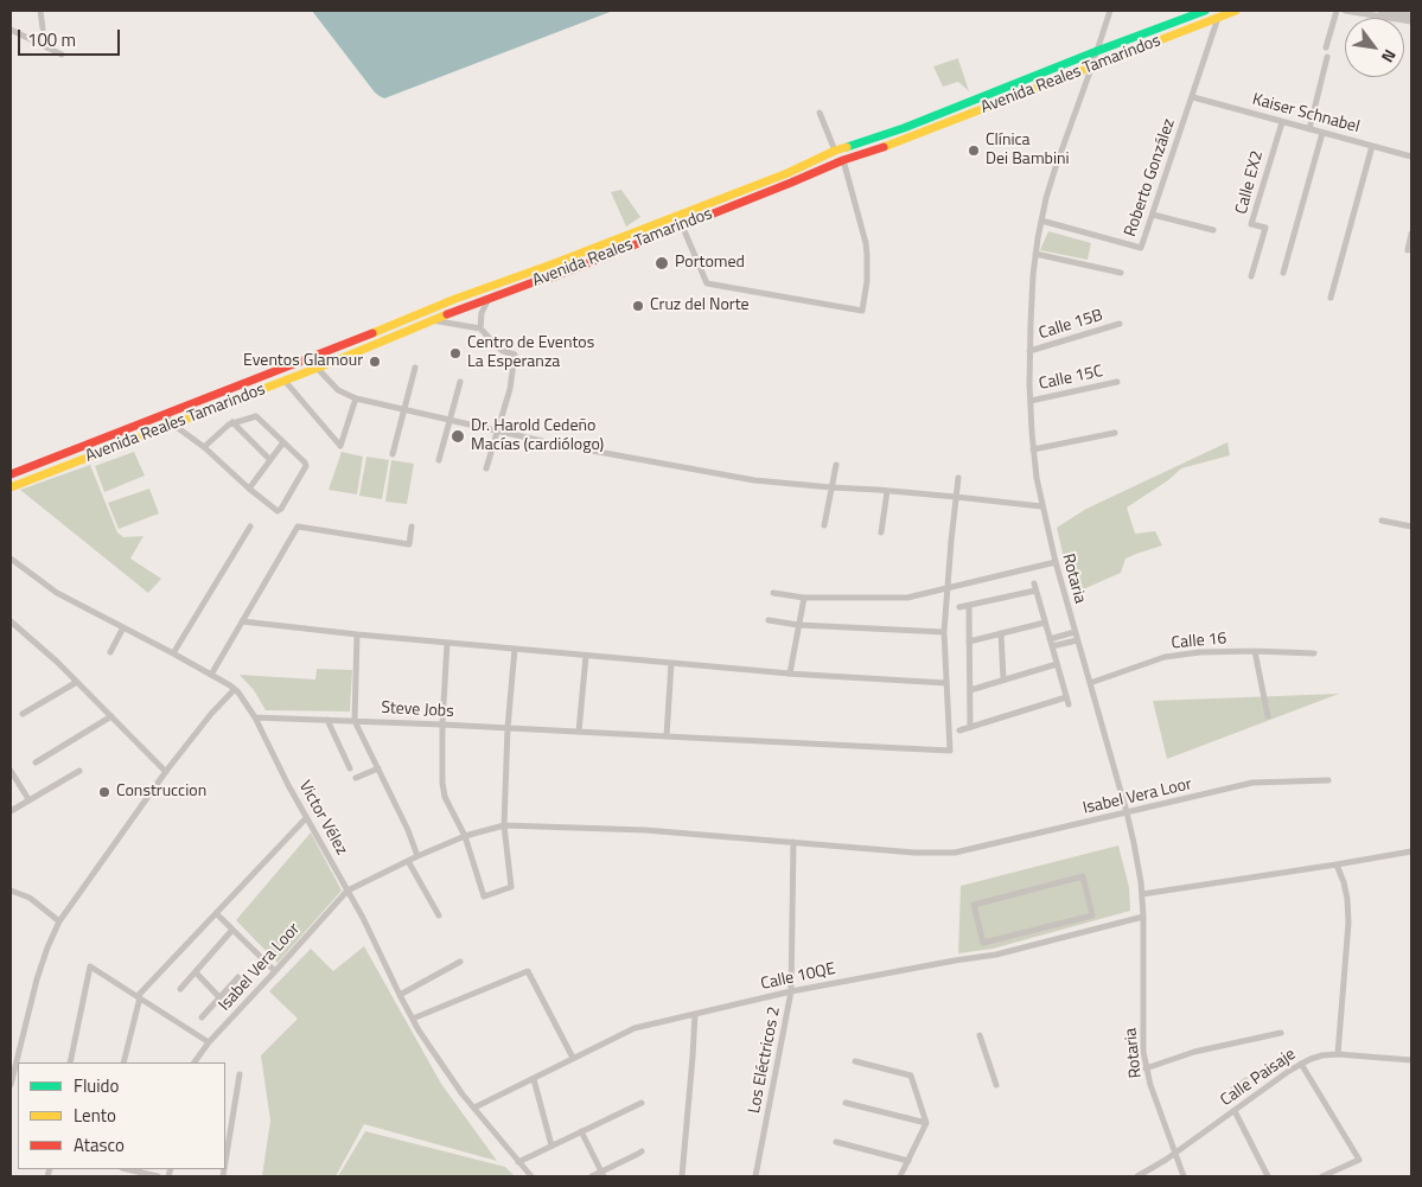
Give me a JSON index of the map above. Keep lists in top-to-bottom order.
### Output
{
  "streets": {
    "main road": ["Avenida Reales Tamarindos"],
    "street": [
      "Kaiser Schnabel",
      "Roberto González",
      "Calle EX2",
      "Calle 15B",
      "Calle 15C",
      "Rotaria",
      "Calle 16",
      "Steve Jobs",
      "Isabel Vera Loor",
      "Victor Vélez",
      "Calle 10QE",
      "Los Eléctricos 2",
      "Calle Paisaje"
    ]
  },
  "crossings": [
    ["Avenida Reales Tamarindos", "Roberto González"],
    ["Avenida Reales Tamarindos", "Rotaria"],
    ["Kaiser Schnabel", "Roberto González"],
    ["Kaiser Schnabel", "Calle EX2"],
    ["Roberto González", "Rotaria"],
    ["Calle 15B", "Rotaria"],
    ["Calle 15C", "Rotaria"],
    ["Rotaria", "Calle 16"],
    ["Rotaria", "Isabel Vera Loor"],
    ["Rotaria", "Calle 10QE"],
    ["Rotaria", "Calle Paisaje"],
    ["Steve Jobs", "Victor Vélez"],
    ["Isabel Vera Loor", "Victor Vélez"],
    ["Isabel Vera Loor", "Los Eléctricos 2"],
    ["Victor Vélez", "Calle 10QE"],
    ["Calle 10QE", "Los Eléctricos 2"]
  ],
  "places": [
    "Clínica Dei Bambini",
    "Portomed",
    "Cruz del Norte",
    "Centro de Eventos La Esperanza",
    "Eventos Glamour",
    "Dr. Harold Cedeño Macías (cardiólogo)",
    "Construccion"
  ],
  "legend": ["Fluido", "Lento", "Atasco"],
  "scale_bar": "100 m",
  "north": "bottom right"
}
